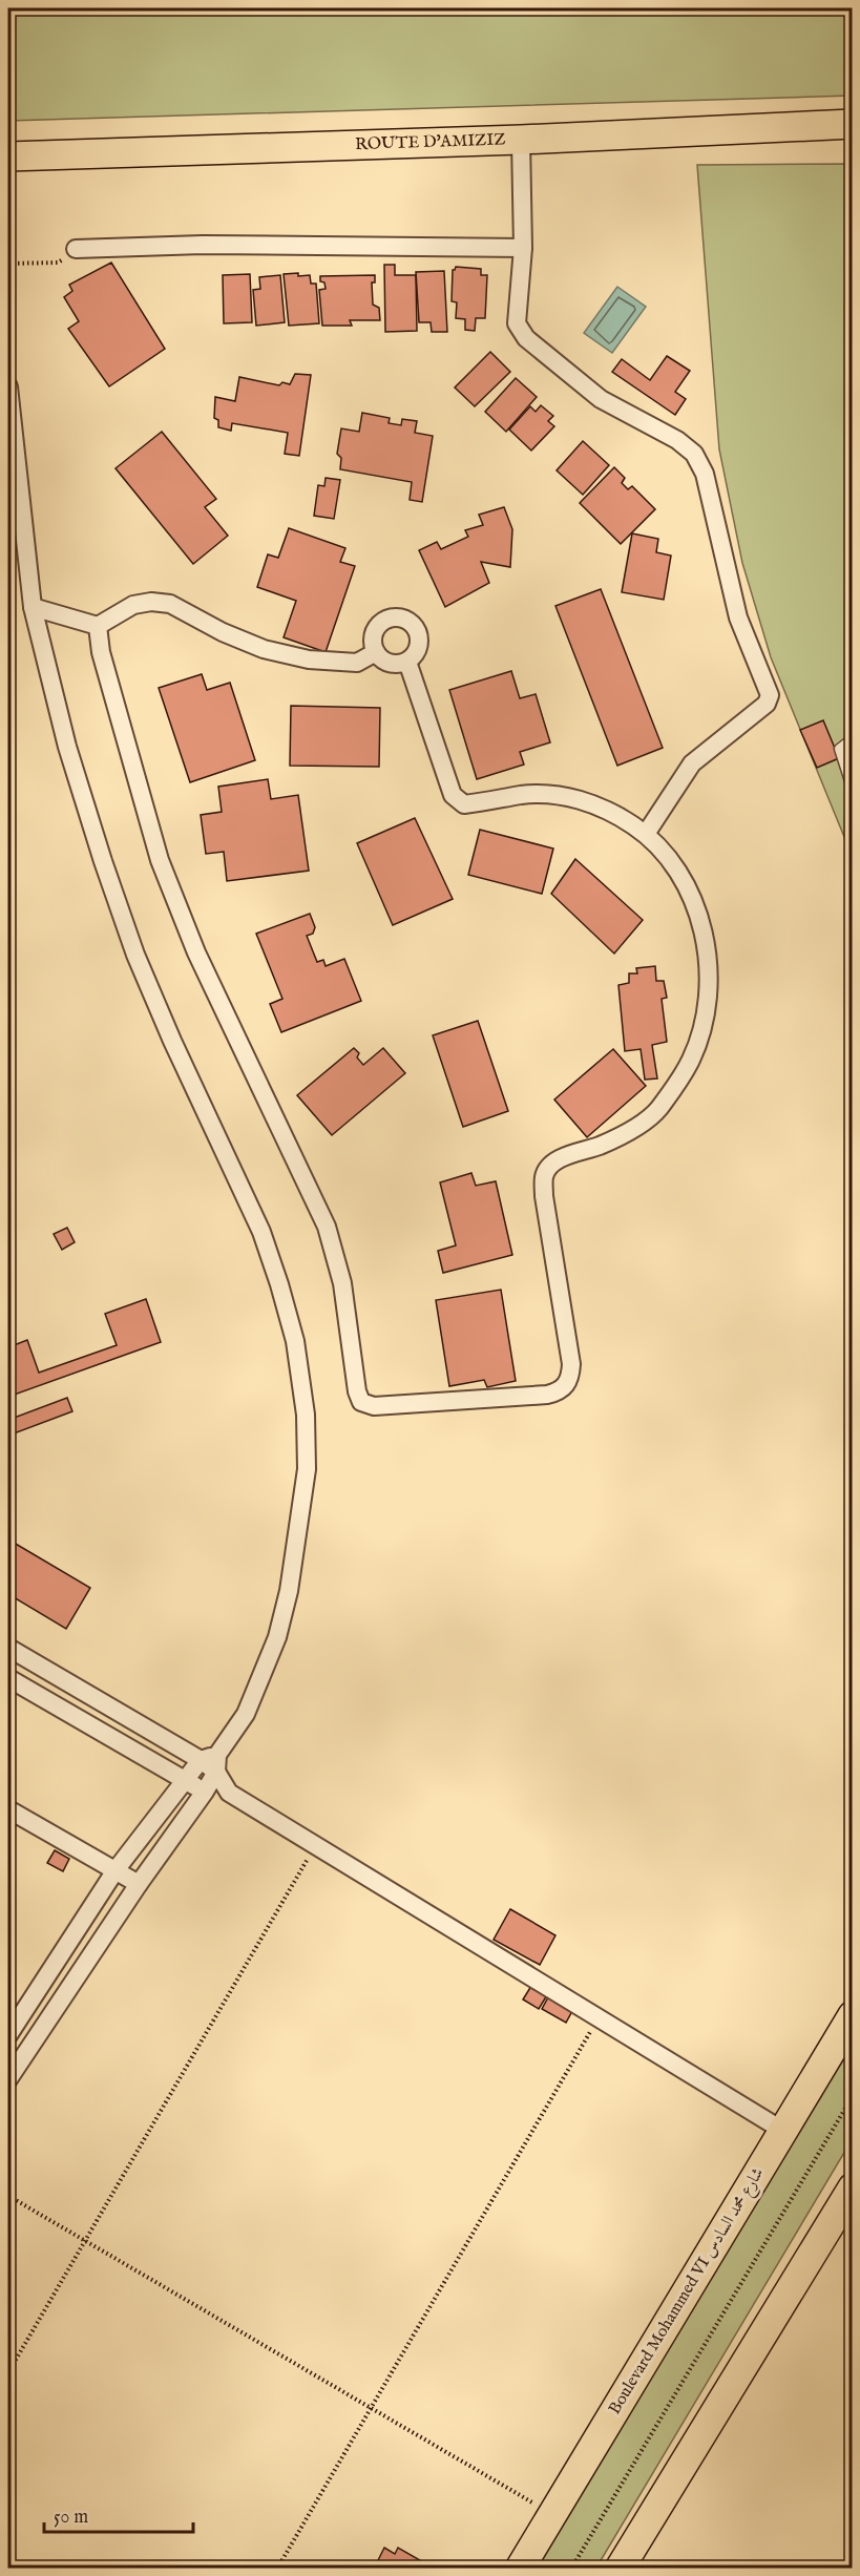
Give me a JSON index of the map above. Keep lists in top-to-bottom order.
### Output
{
  "streets": {
    "main road": ["ROUTE D'AMIZIZ", "Boulevard Mohammed VI شارع محمد السادس"]
  },
  "scale_bar": "50 m"
}
